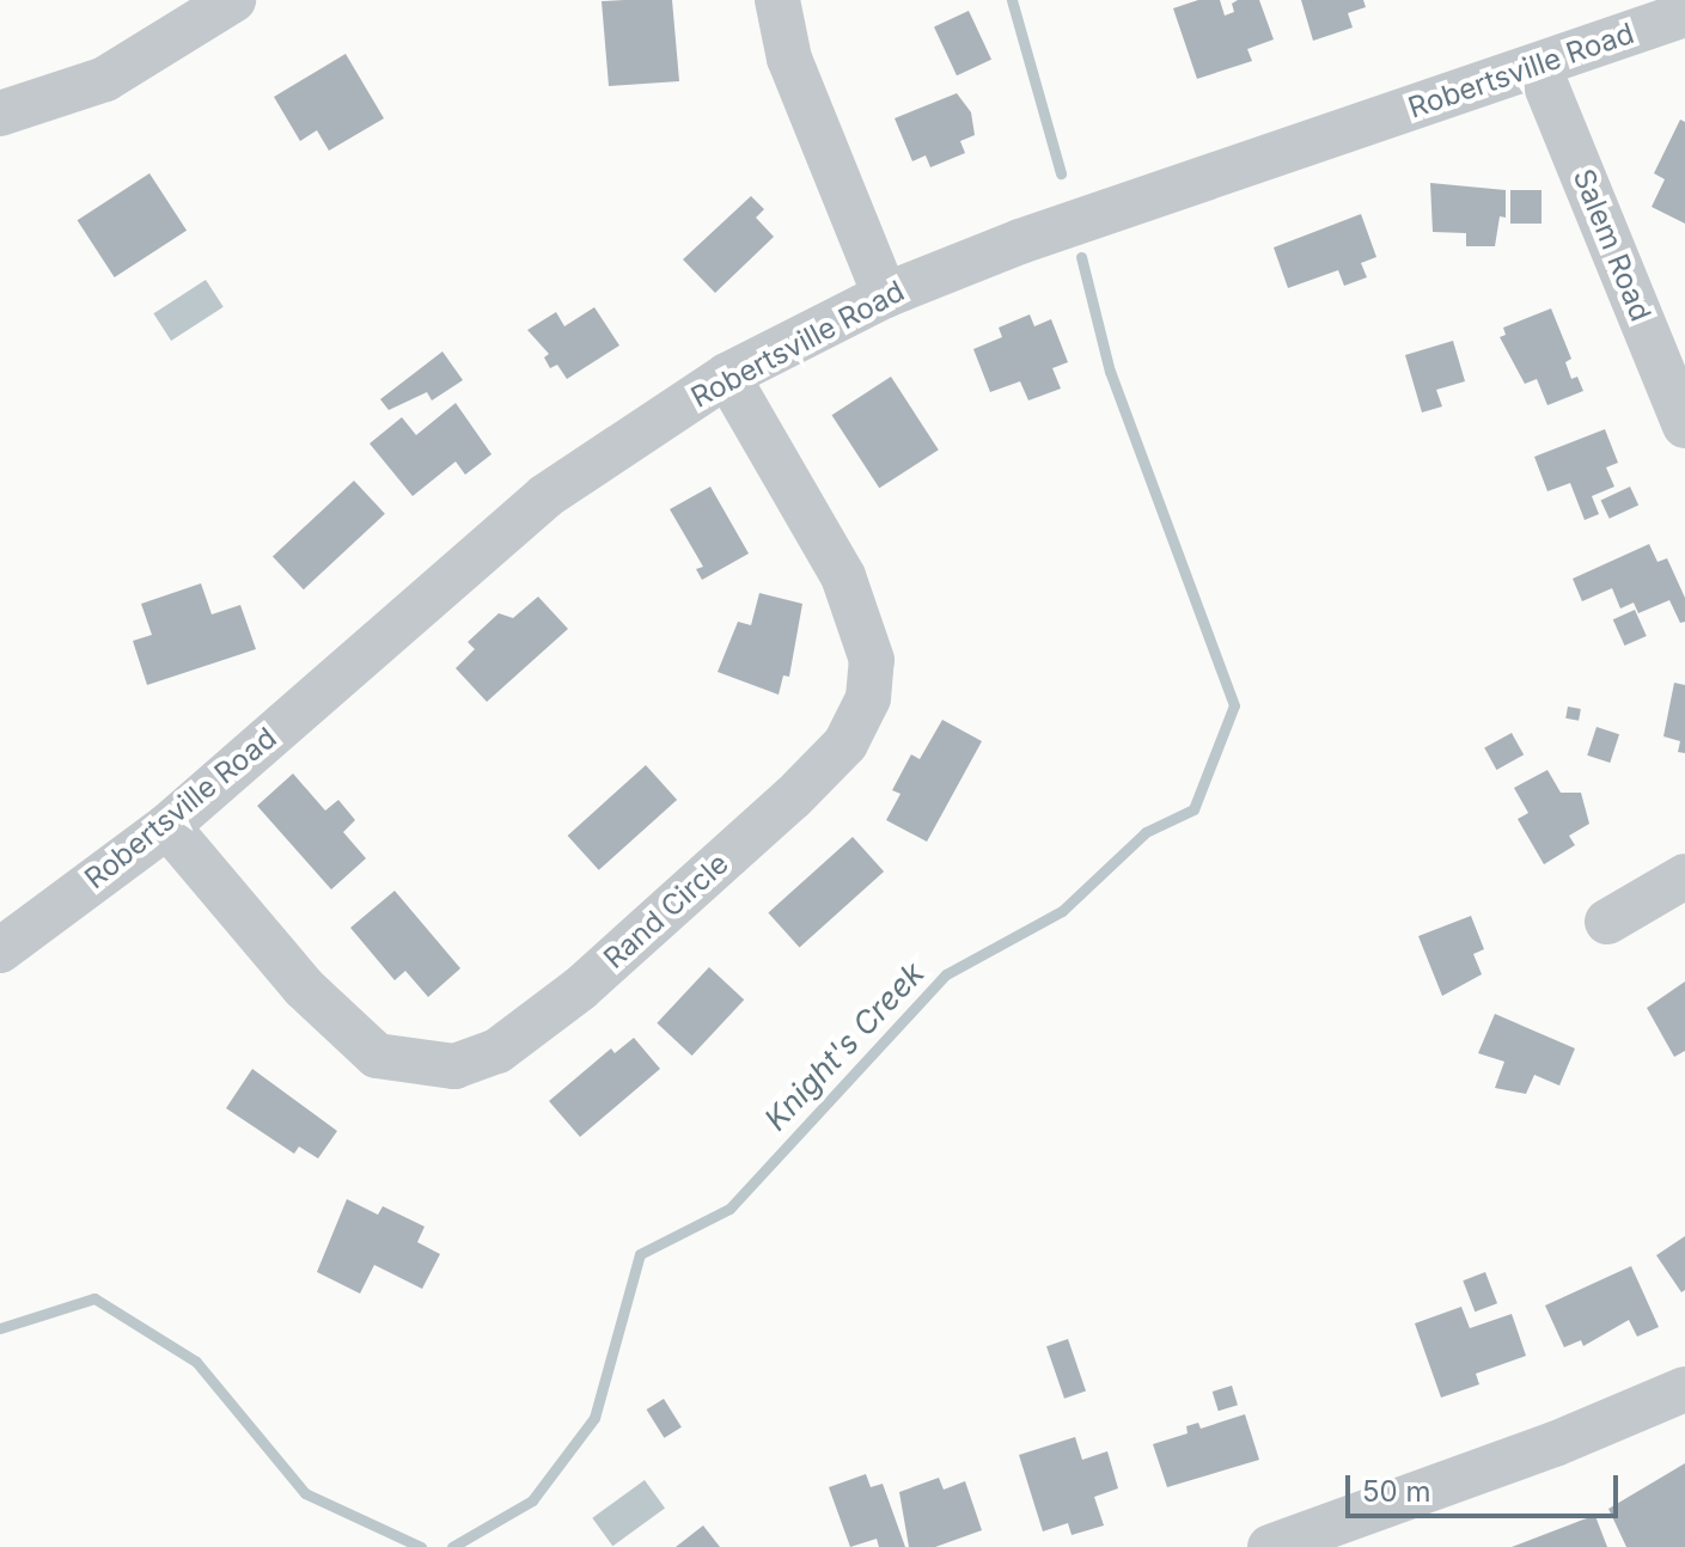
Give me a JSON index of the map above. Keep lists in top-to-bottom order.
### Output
{
  "streets": {
    "street": ["Robertsville Road", "Salem Road", "Rand Circle"]
  },
  "crossings": [
    ["Robertsville Road", "Salem Road"],
    ["Robertsville Road", "Rand Circle"]
  ],
  "water": ["Knight's Creek"],
  "scale_bar": "50 m"
}
